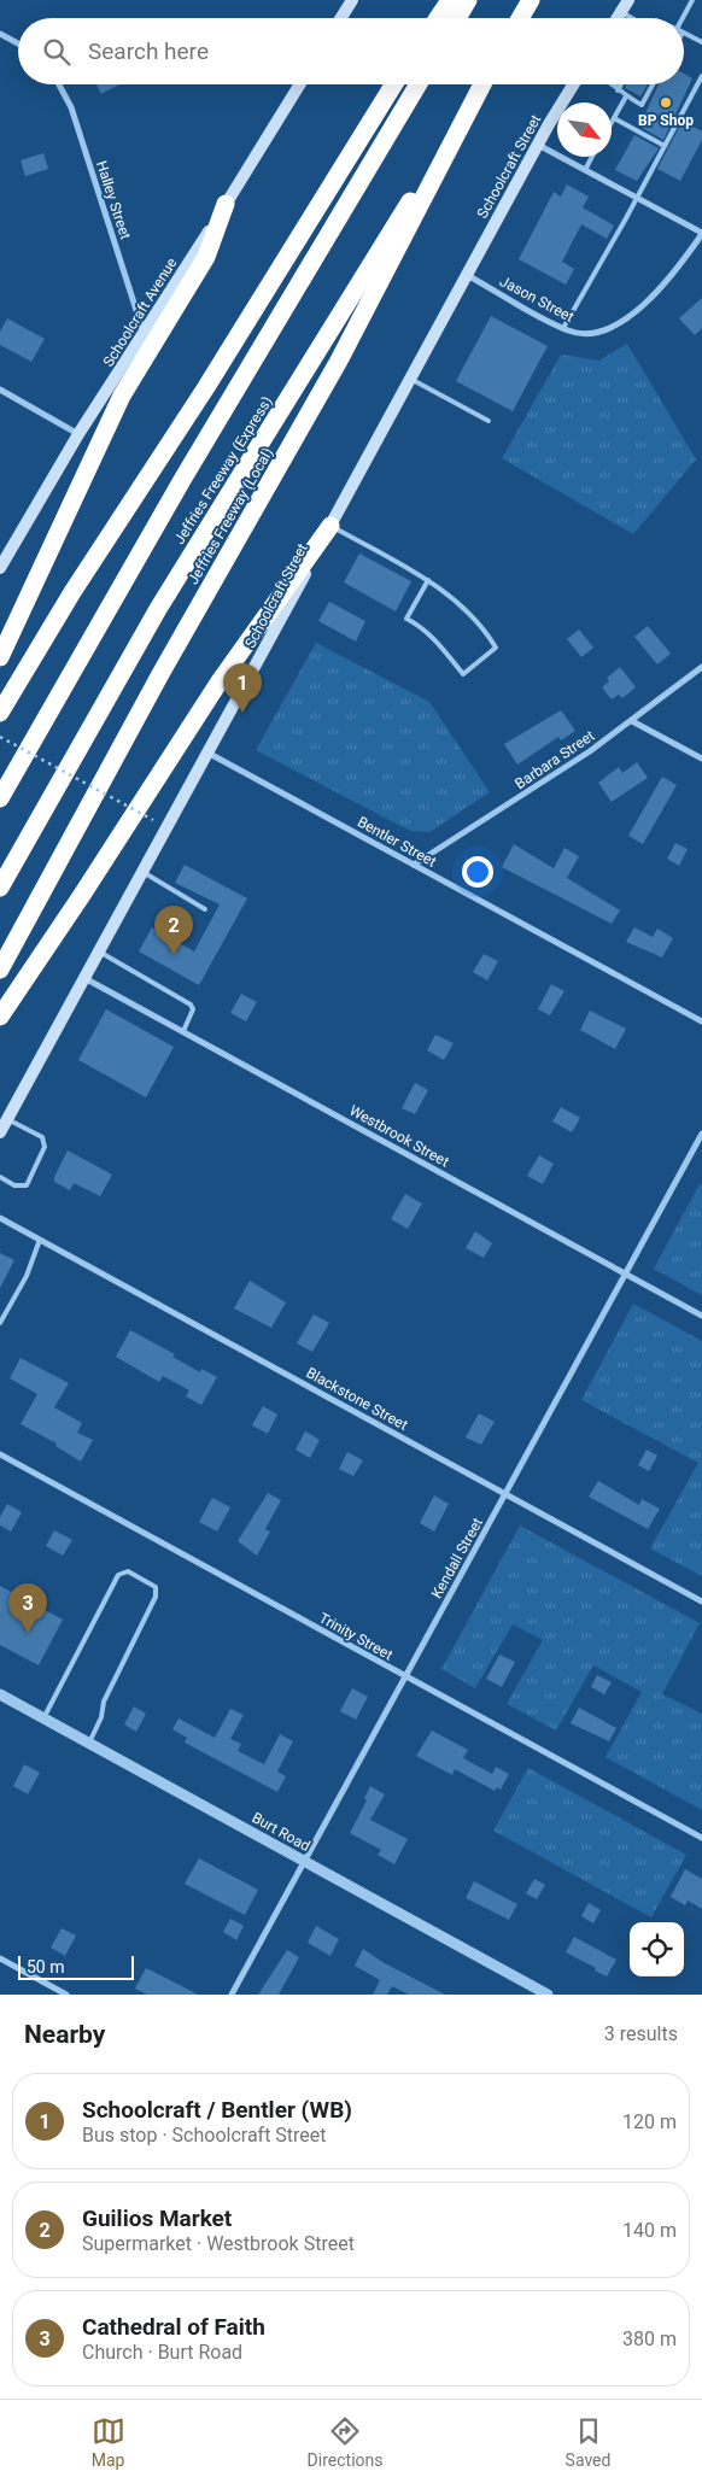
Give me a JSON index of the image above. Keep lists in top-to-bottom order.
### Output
{
  "streets": {
    "highway": ["Jeffries Freeway (Express)", "Jeffries Freeway (Local)"],
    "main road": ["Schoolcraft Street", "Schoolcraft Avenue"],
    "street": [
      "Halley Street",
      "Jason Street",
      "Barbara Street",
      "Bentler Street",
      "Westbrook Street",
      "Blackstone Street",
      "Kendall Street",
      "Trinity Street",
      "Burt Road"
    ]
  },
  "crossings": [
    ["Schoolcraft Street", "Jason Street"],
    ["Schoolcraft Street", "Bentler Street"],
    ["Schoolcraft Street", "Westbrook Street"],
    ["Halley Street", "Schoolcraft Avenue"],
    ["Barbara Street", "Bentler Street"],
    ["Westbrook Street", "Kendall Street"],
    ["Blackstone Street", "Kendall Street"],
    ["Kendall Street", "Trinity Street"],
    ["Kendall Street", "Burt Road"]
  ],
  "places": ["BP Shop"],
  "scale_bar": "50 m",
  "north": "bottom right",
  "page": {
    "search": "Search here",
    "pins": ["1", "2", "3"],
    "scale": "50 m",
    "heading": ["Nearby", "3 results"],
    "list": [
      {
        "mark": "1",
        "name": "Schoolcraft / Bentler (WB)",
        "note": "Bus stop · Schoolcraft Street",
        "value": "120 m"
      },
      {
        "mark": "2",
        "name": "Guilios Market",
        "note": "Supermarket · Westbrook Street",
        "value": "140 m"
      },
      {
        "mark": "3",
        "name": "Cathedral of Faith",
        "note": "Church · Burt Road",
        "value": "380 m"
      }
    ],
    "nav": ["Map", "Directions", "Saved"]
  }
}
